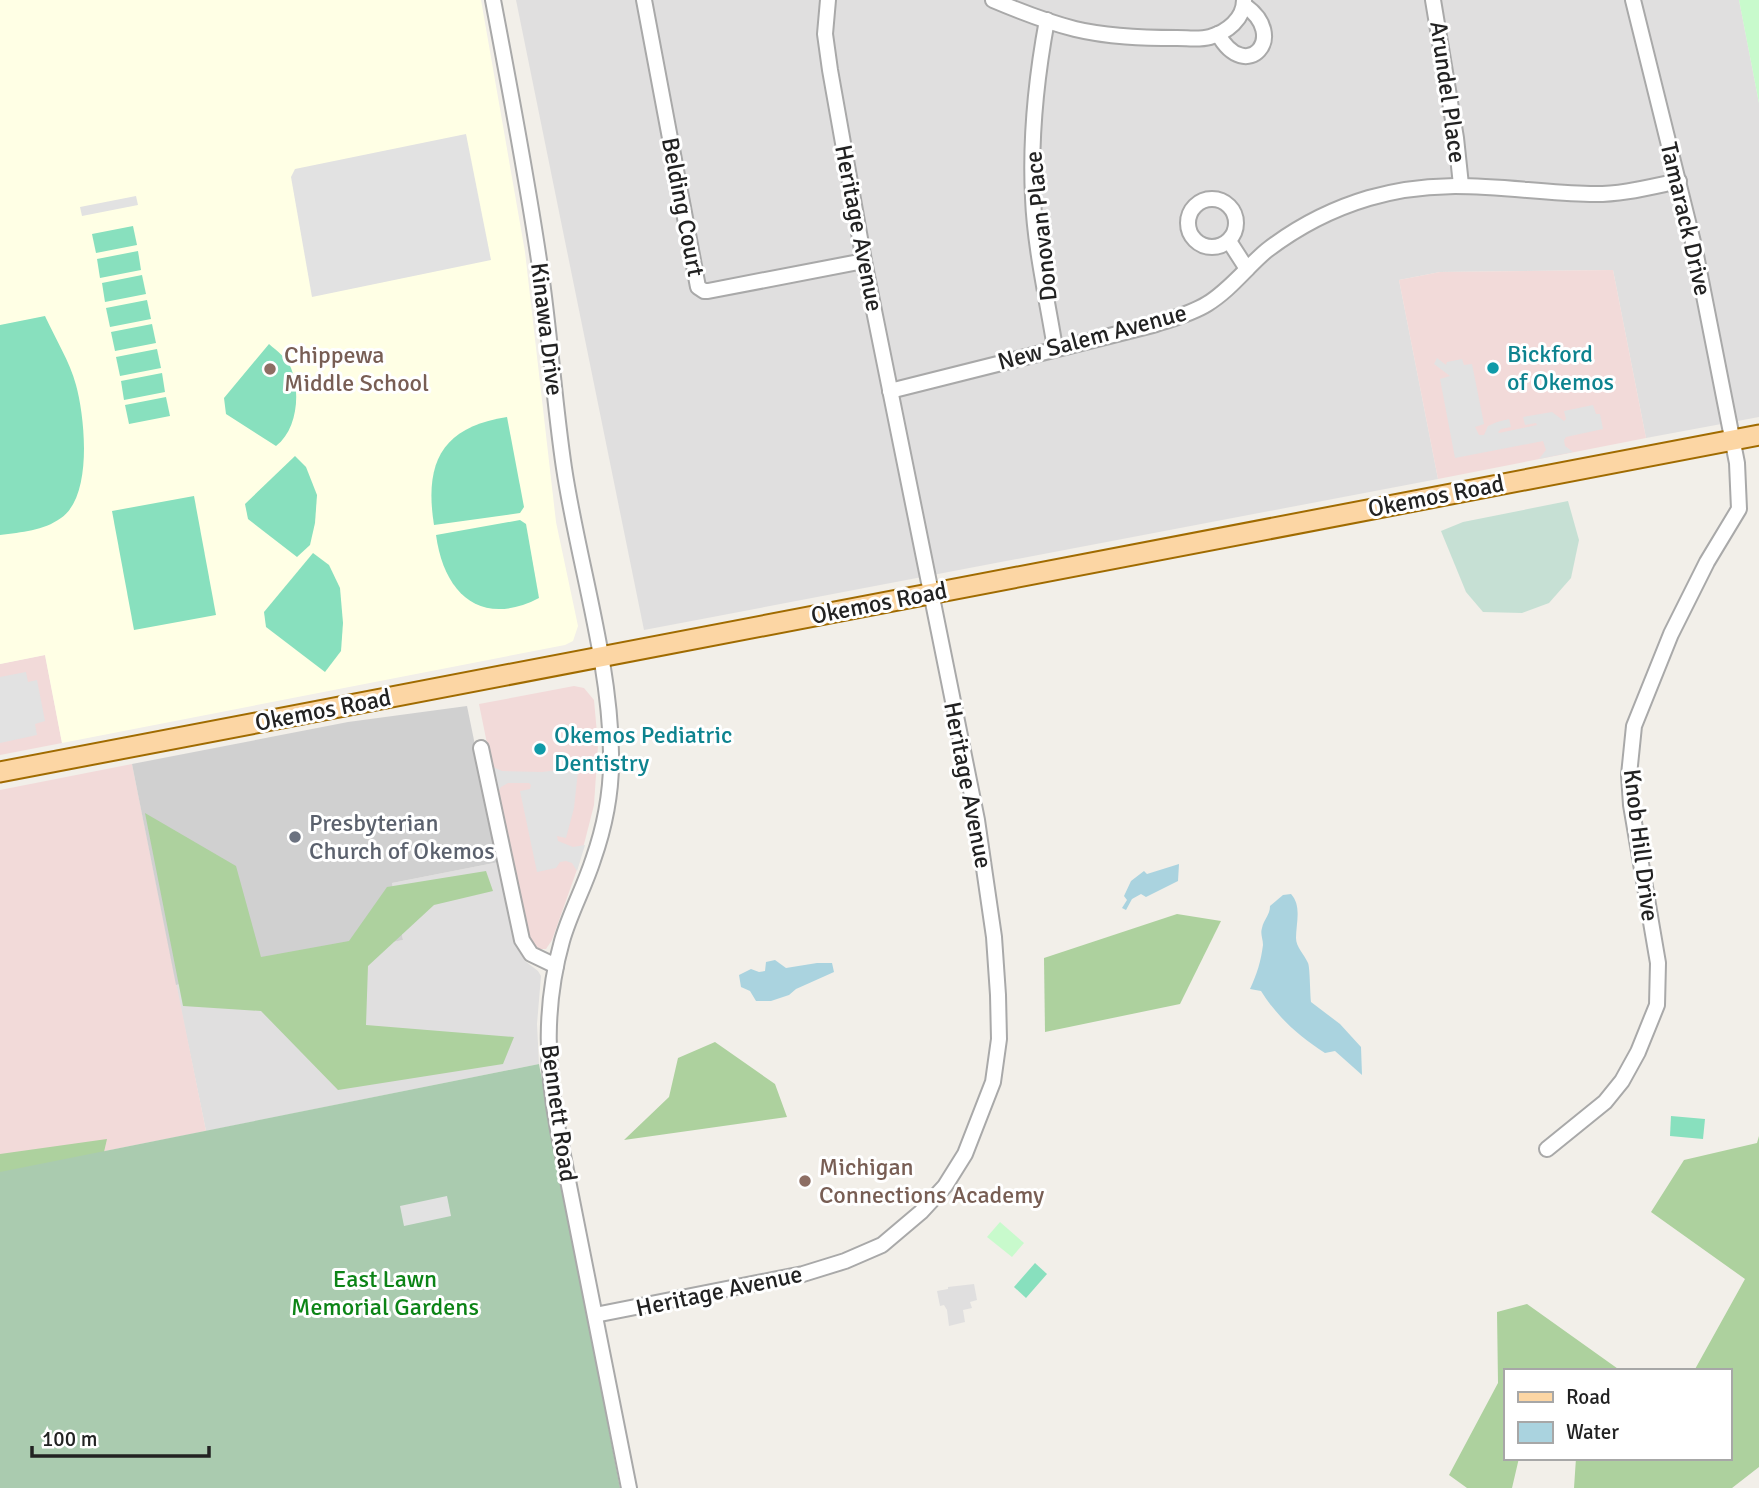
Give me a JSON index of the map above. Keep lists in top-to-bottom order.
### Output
{
  "streets": {
    "main road": ["Okemos Road"],
    "street": [
      "Arundel Place",
      "Belding Court",
      "Tamarack Drive",
      "Donovan Place",
      "Heritage Avenue",
      "Kinawa Drive",
      "New Salem Avenue",
      "Knob Hill Drive",
      "Bennett Road"
    ]
  },
  "crossings": [
    ["Arundel Place", "New Salem Avenue"],
    ["Belding Court", "Heritage Avenue"],
    ["Tamarack Drive", "New Salem Avenue"],
    ["Tamarack Drive", "Okemos Road"],
    ["Tamarack Drive", "Knob Hill Drive"],
    ["Donovan Place", "New Salem Avenue"],
    ["Heritage Avenue", "New Salem Avenue"],
    ["Heritage Avenue", "Okemos Road"],
    ["Heritage Avenue", "Bennett Road"],
    ["Kinawa Drive", "Okemos Road"],
    ["Kinawa Drive", "Bennett Road"],
    ["Okemos Road", "Knob Hill Drive"],
    ["Okemos Road", "Bennett Road"]
  ],
  "parks": ["East Lawn Memorial Gardens"],
  "places": [
    "Bickford of Okemos",
    "Chippewa Middle School",
    "Okemos Pediatric Dentistry",
    "Presbyterian Church of Okemos",
    "Michigan Connections Academy"
  ],
  "legend": ["Road", "Water"],
  "scale_bar": "100 m"
}
